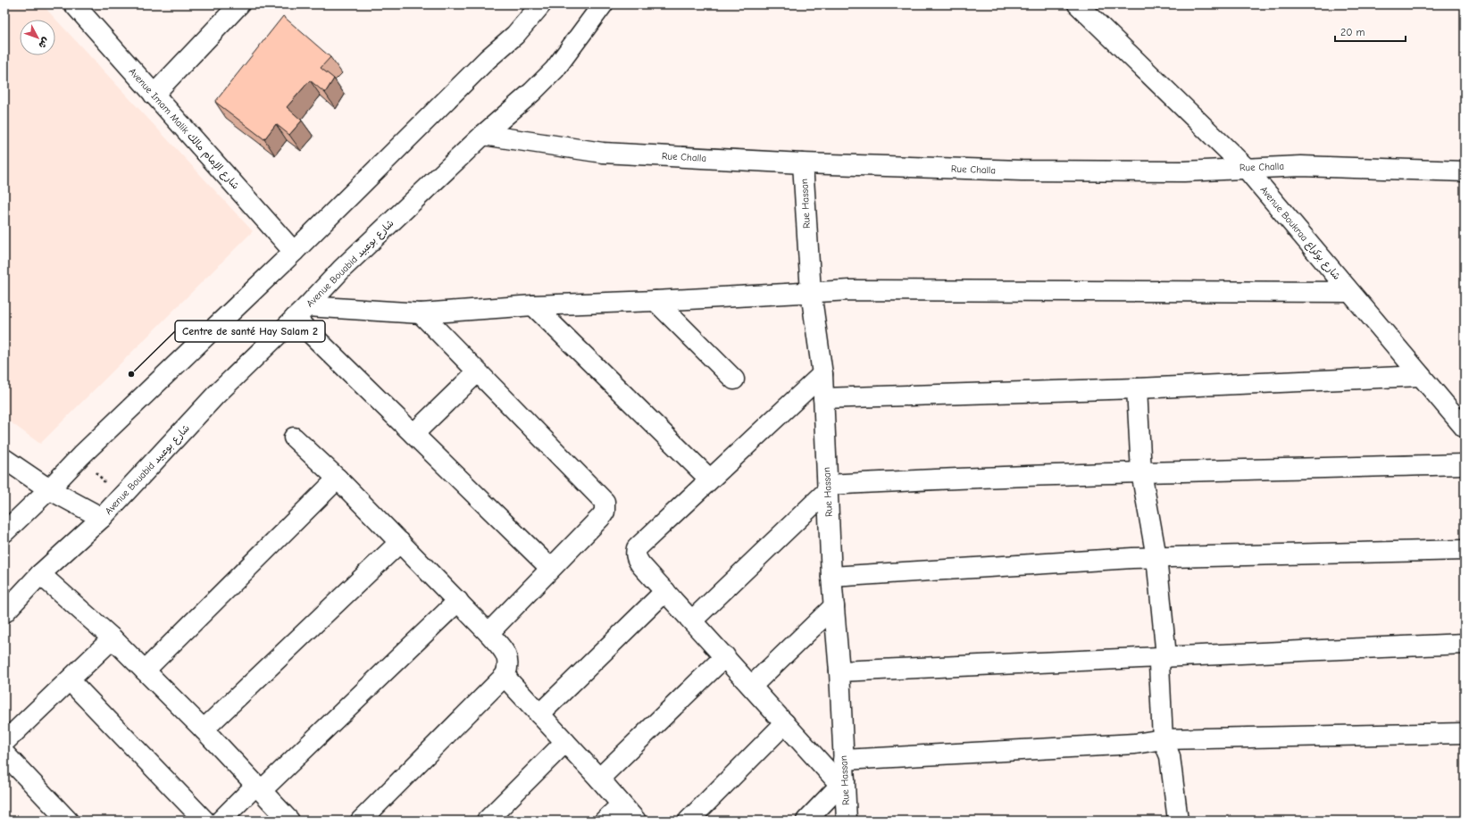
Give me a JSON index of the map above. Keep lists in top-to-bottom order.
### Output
{
  "streets": {
    "street": [
      "Avenue Imam Malik شارع الإمام مالك",
      "Rue Challa",
      "Rue Hassan",
      "Avenue Boukraa شارع بوكراع",
      "Avenue Bouabid شارع بوعبيد"
    ]
  },
  "crossings": [
    ["Rue Challa", "Rue Hassan"],
    ["Rue Challa", "Avenue Boukraa شارع بوكراع"],
    ["Rue Challa", "Avenue Bouabid شارع بوعبيد"]
  ],
  "places": ["Centre de santé Hay Salam 2"],
  "scale_bar": "20 m",
  "north": "bottom right"
}
